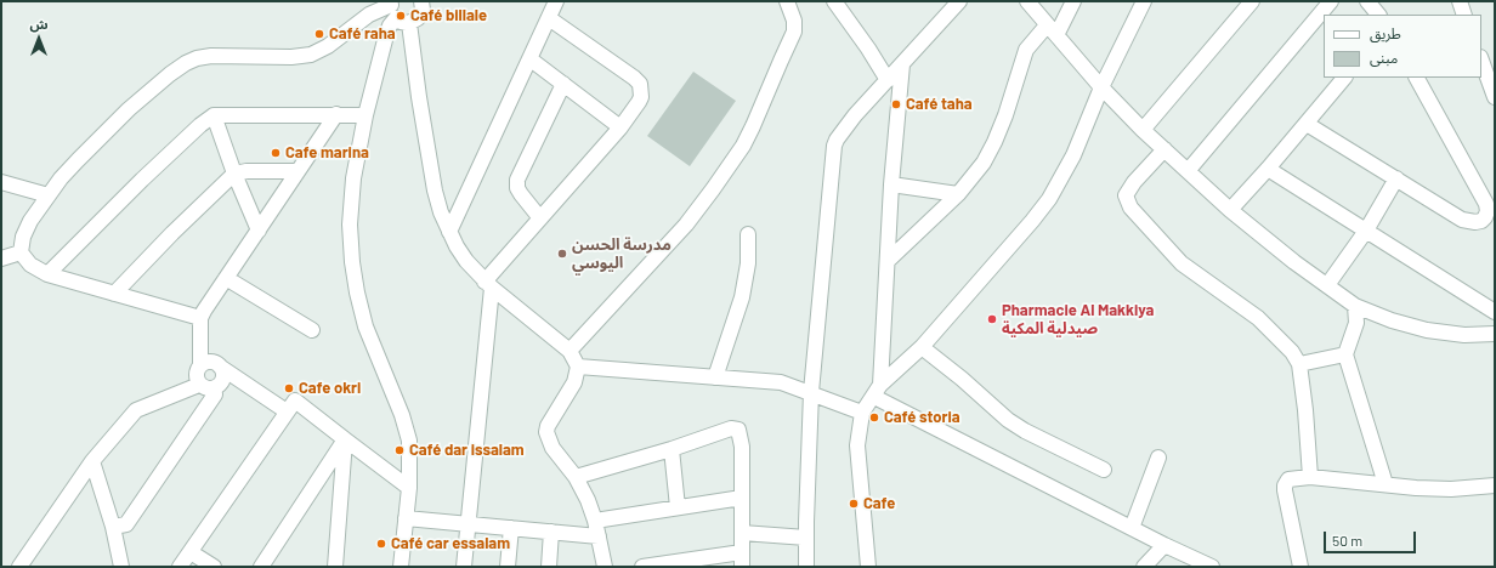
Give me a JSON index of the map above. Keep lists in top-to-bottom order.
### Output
{
  "places": [
    "Café billale",
    "Café raha",
    "Café taha",
    "Cafe marina",
    "مدرسة الحسن اليوسي",
    "Pharmacie Al Makkiya صيدلية المكية",
    "Cafe okri",
    "Café storia",
    "Café dar issalam",
    "Cafe",
    "Café car essalam"
  ],
  "legend": ["طريق", "مبنى"],
  "scale_bar": "50 m",
  "north": "top"
}
